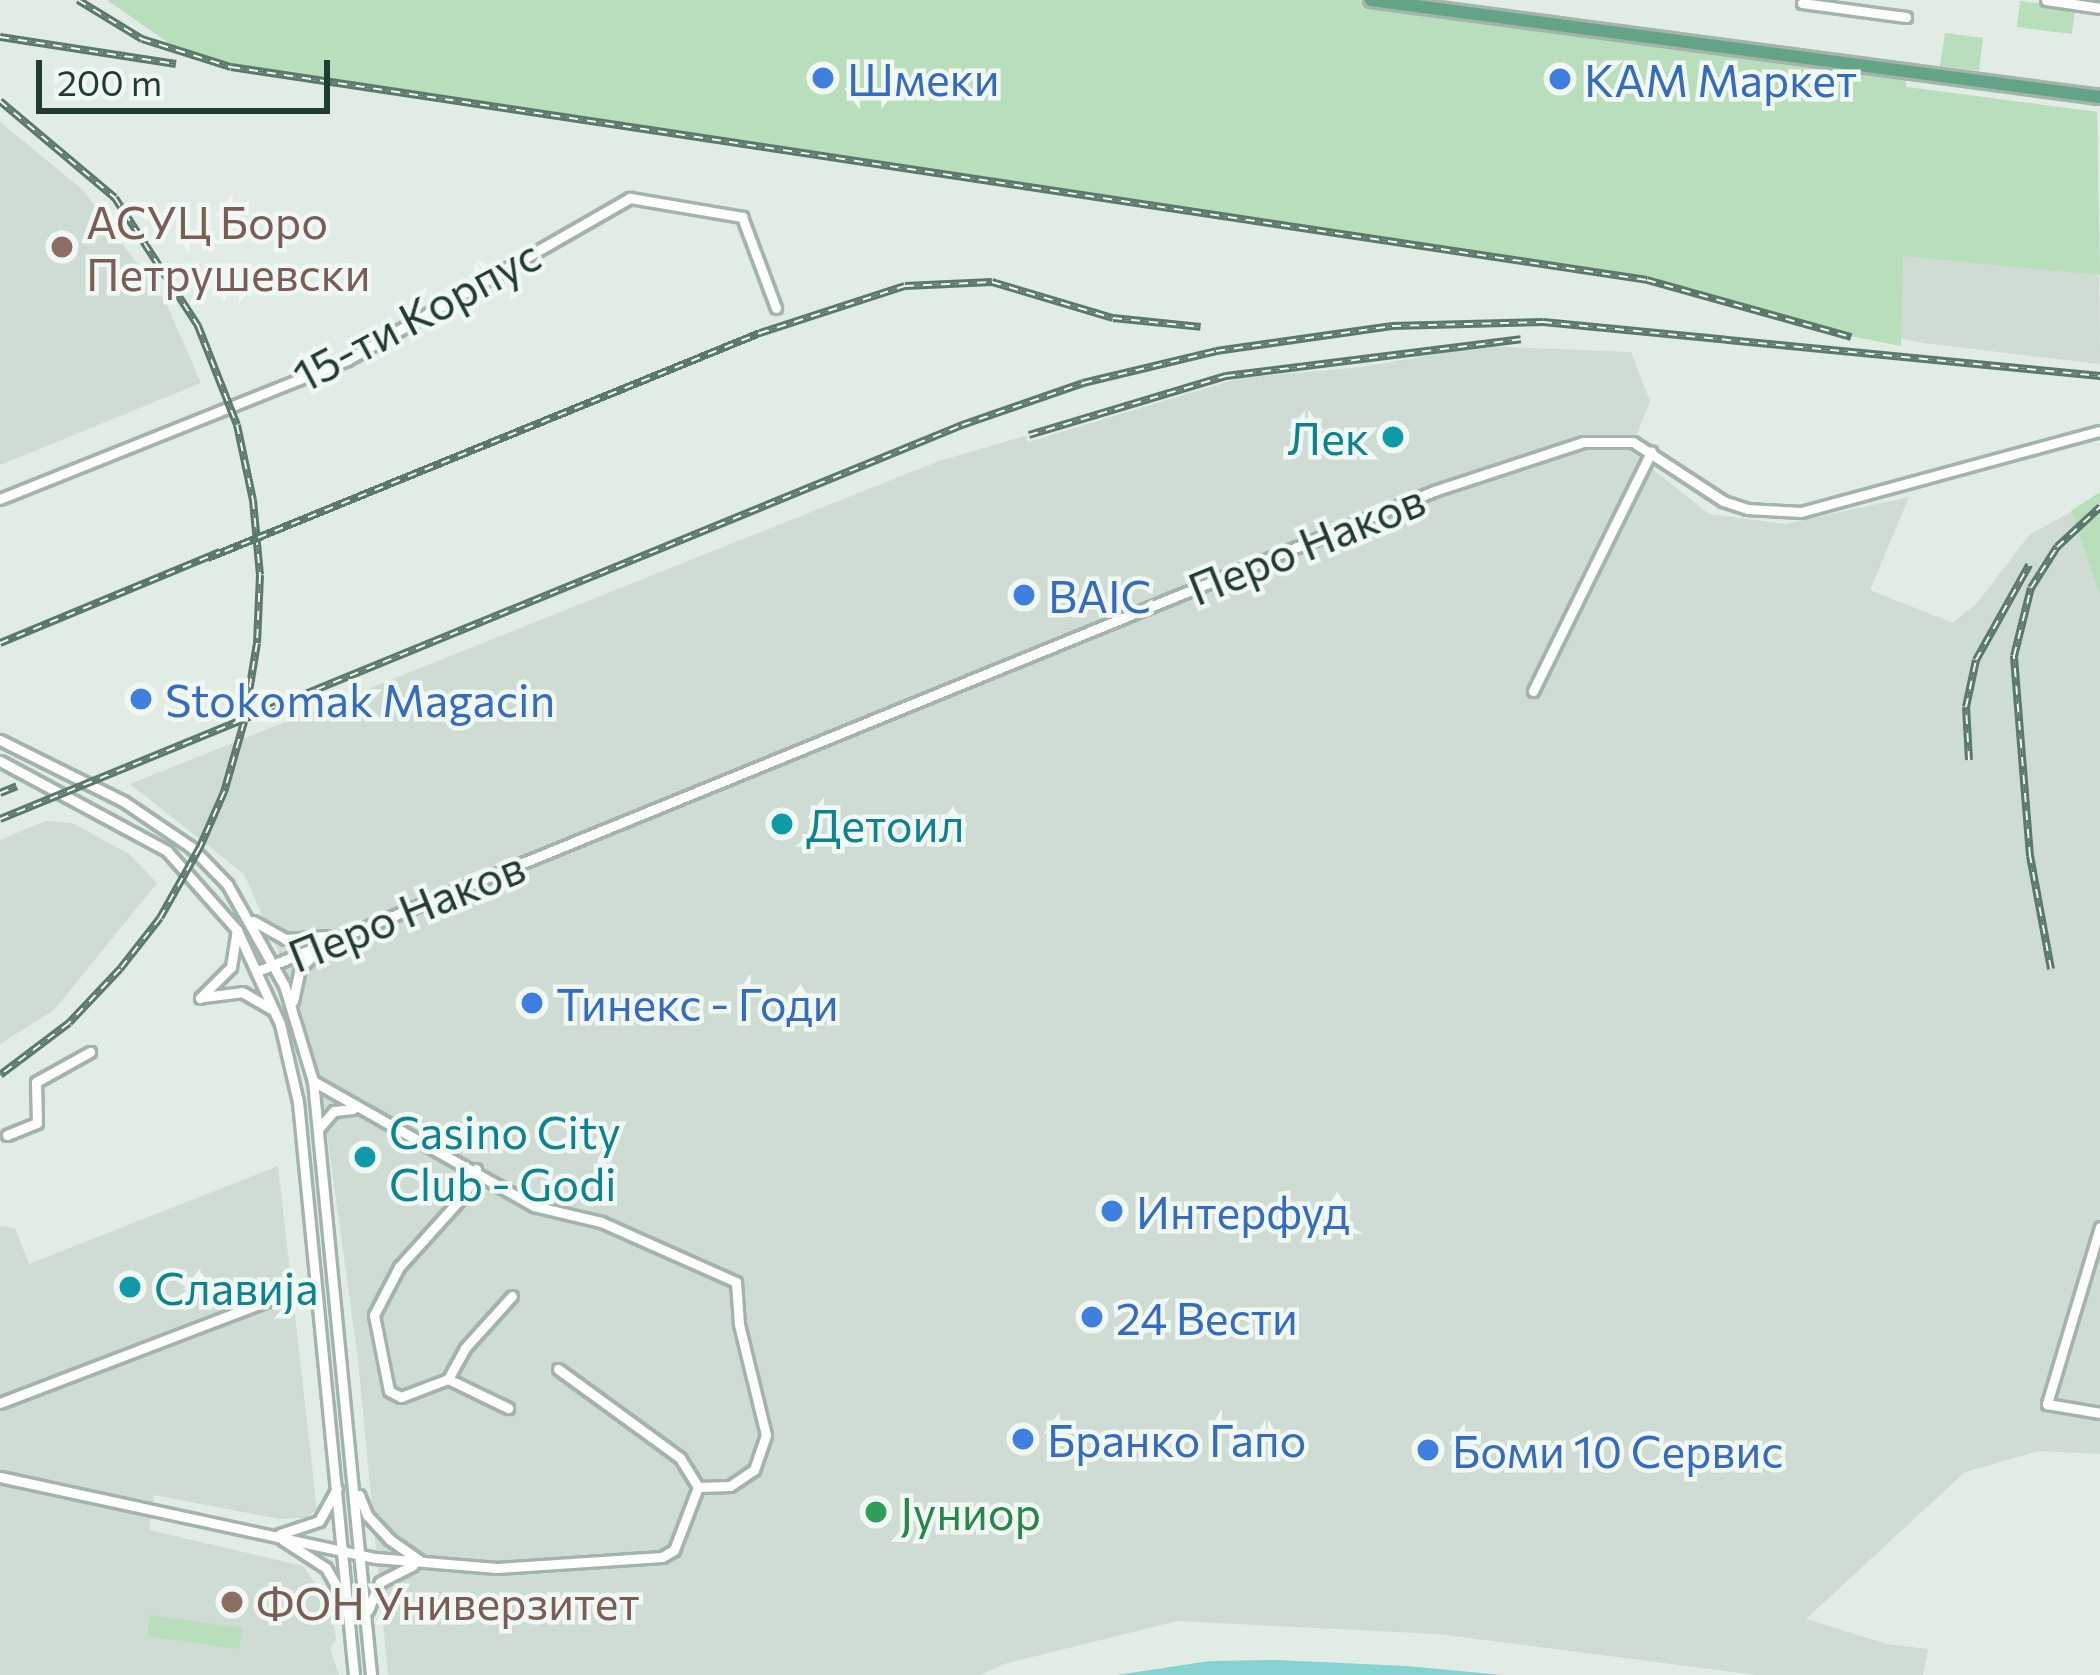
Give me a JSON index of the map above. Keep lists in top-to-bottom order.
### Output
{
  "streets": {
    "street": ["15-ти Корпус", "Перо Наков"]
  },
  "places": [
    "Шмеки",
    "КАМ Маркет",
    "АСУЦ Боро Петрушевски",
    "Лек",
    "BAIC",
    "Stokomak Magacin",
    "Детоил",
    "Тинекс - Годи",
    "Casino City Club - Godi",
    "Интерфуд",
    "Славија",
    "24 Вести",
    "Бранко Гапо",
    "Боми 10 Сервис",
    "Јуниор",
    "ФОН Универзитет"
  ],
  "scale_bar": "200 m"
}
